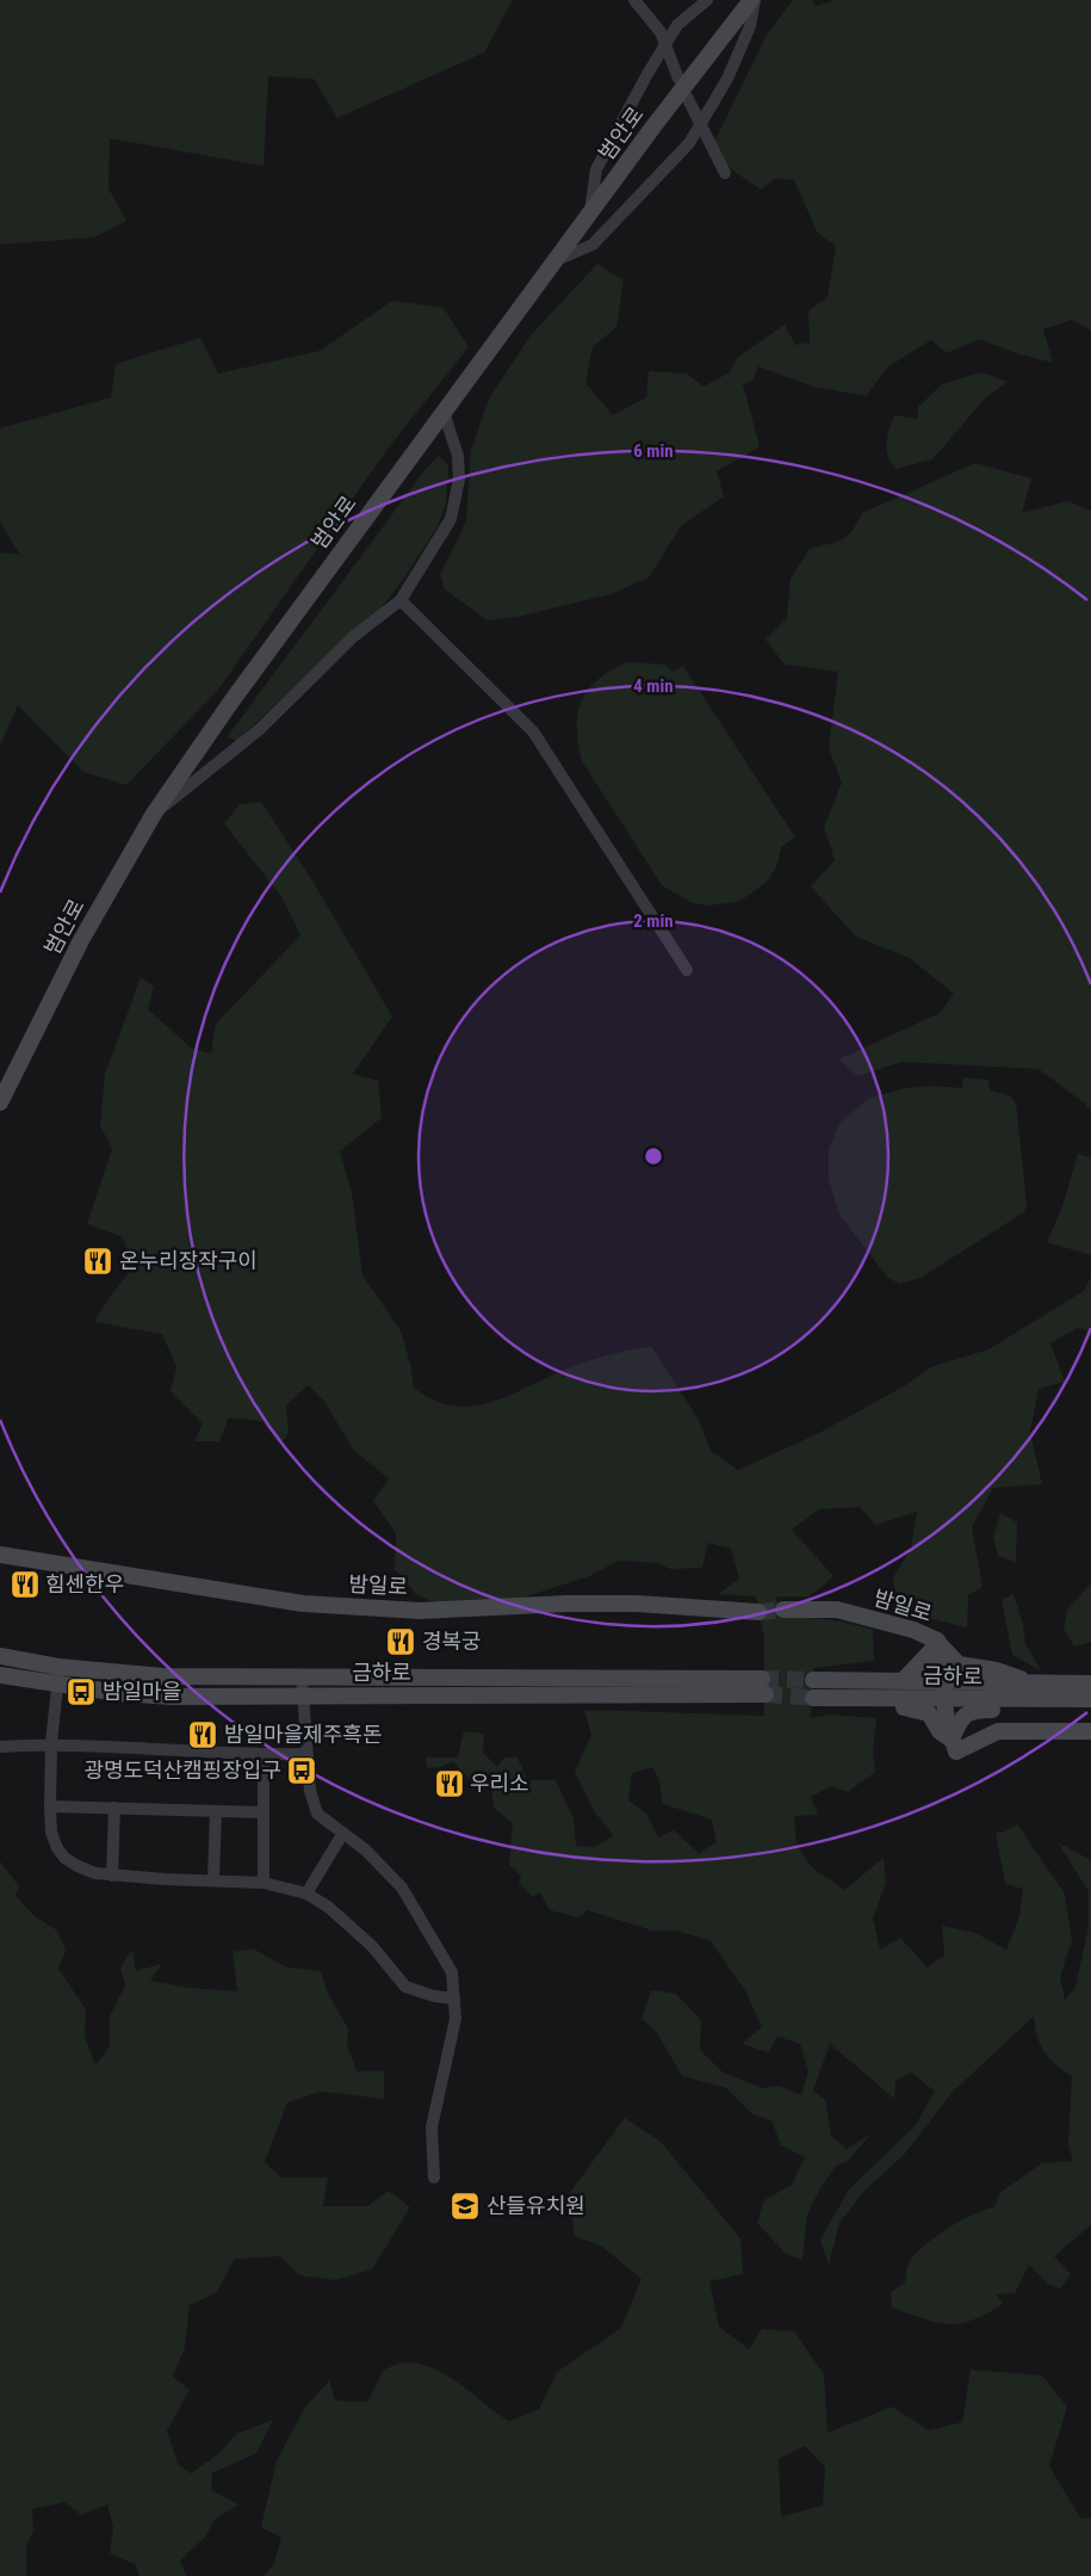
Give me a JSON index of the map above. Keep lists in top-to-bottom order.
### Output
{
  "streets": {
    "main road": ["범안로", "밤일로", "금하로"]
  },
  "crossings": [
    ["밤일로", "금하로"]
  ],
  "places": {
    "restaurant": [
      "온누리장작구이",
      "힘센한우",
      "경복궁",
      "밤일마을제주흑돈",
      "우리소"
    ],
    "bus stop": ["밤일마을", "광명도덕산캠핑장입구"],
    "school or university": ["산들유치원"]
  },
  "rings": ["6 min", "4 min", "2 min"]
}
